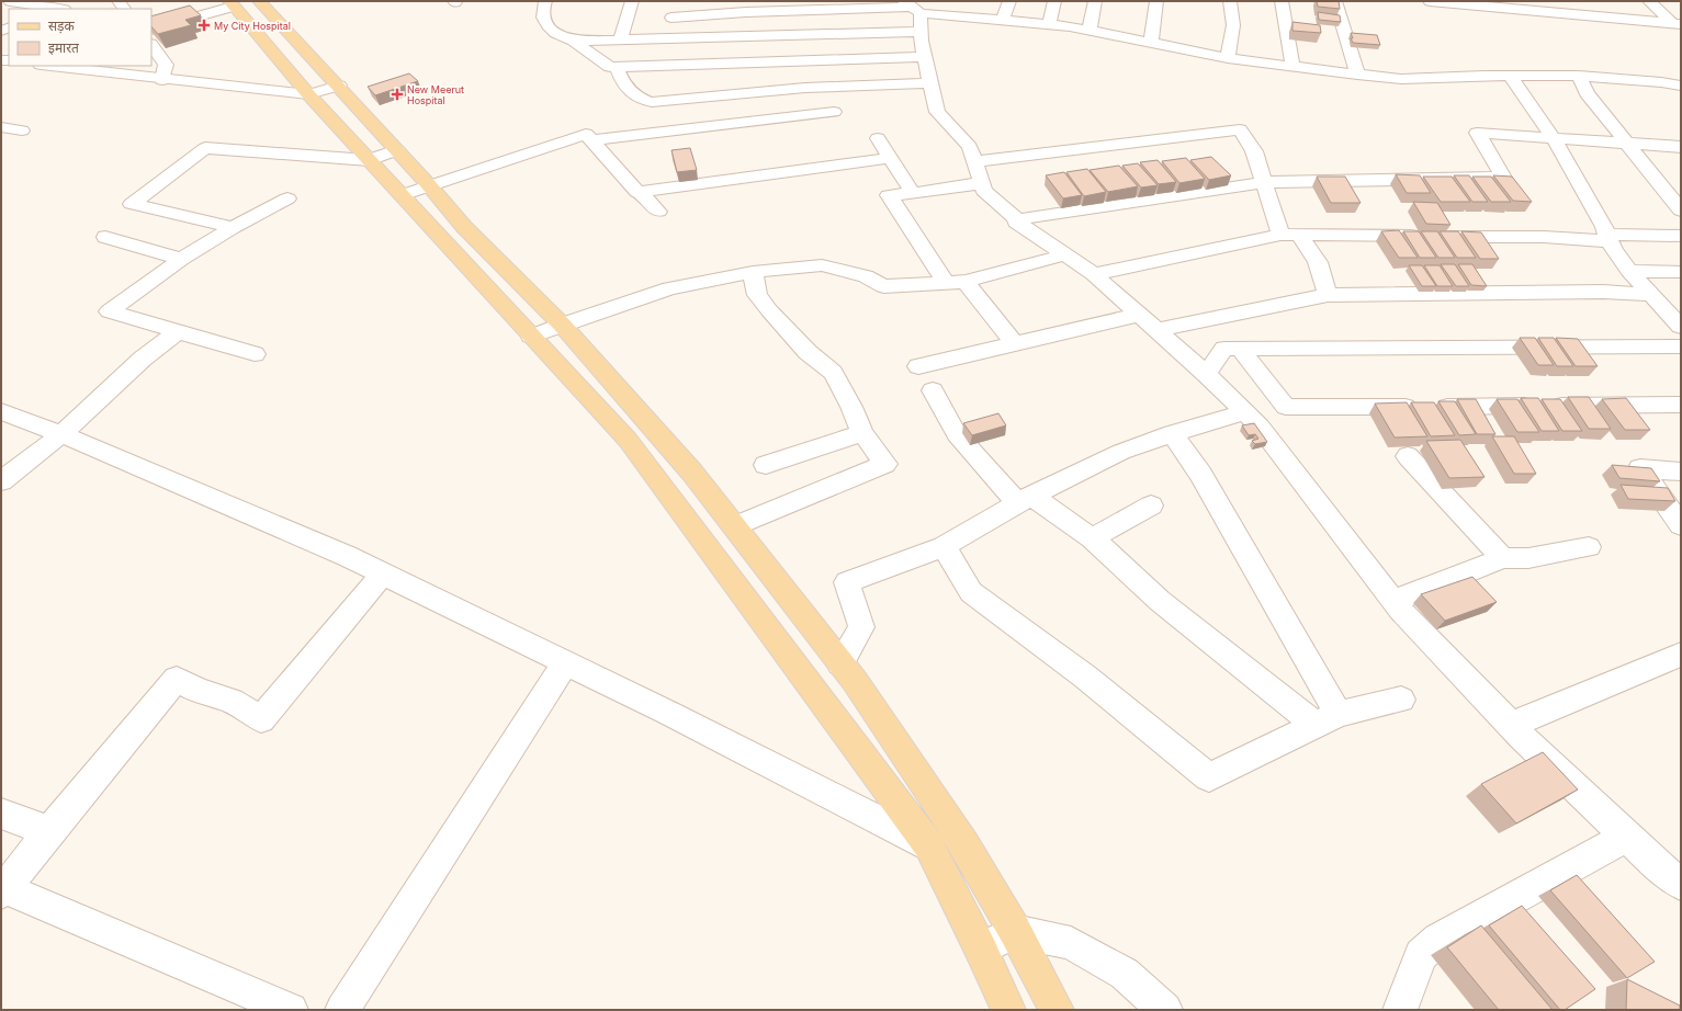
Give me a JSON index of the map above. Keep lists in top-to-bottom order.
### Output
{
  "places": {
    "health": ["My City Hospital", "New Meerut Hospital"]
  },
  "legend": ["सड़क", "इमारत"]
}
